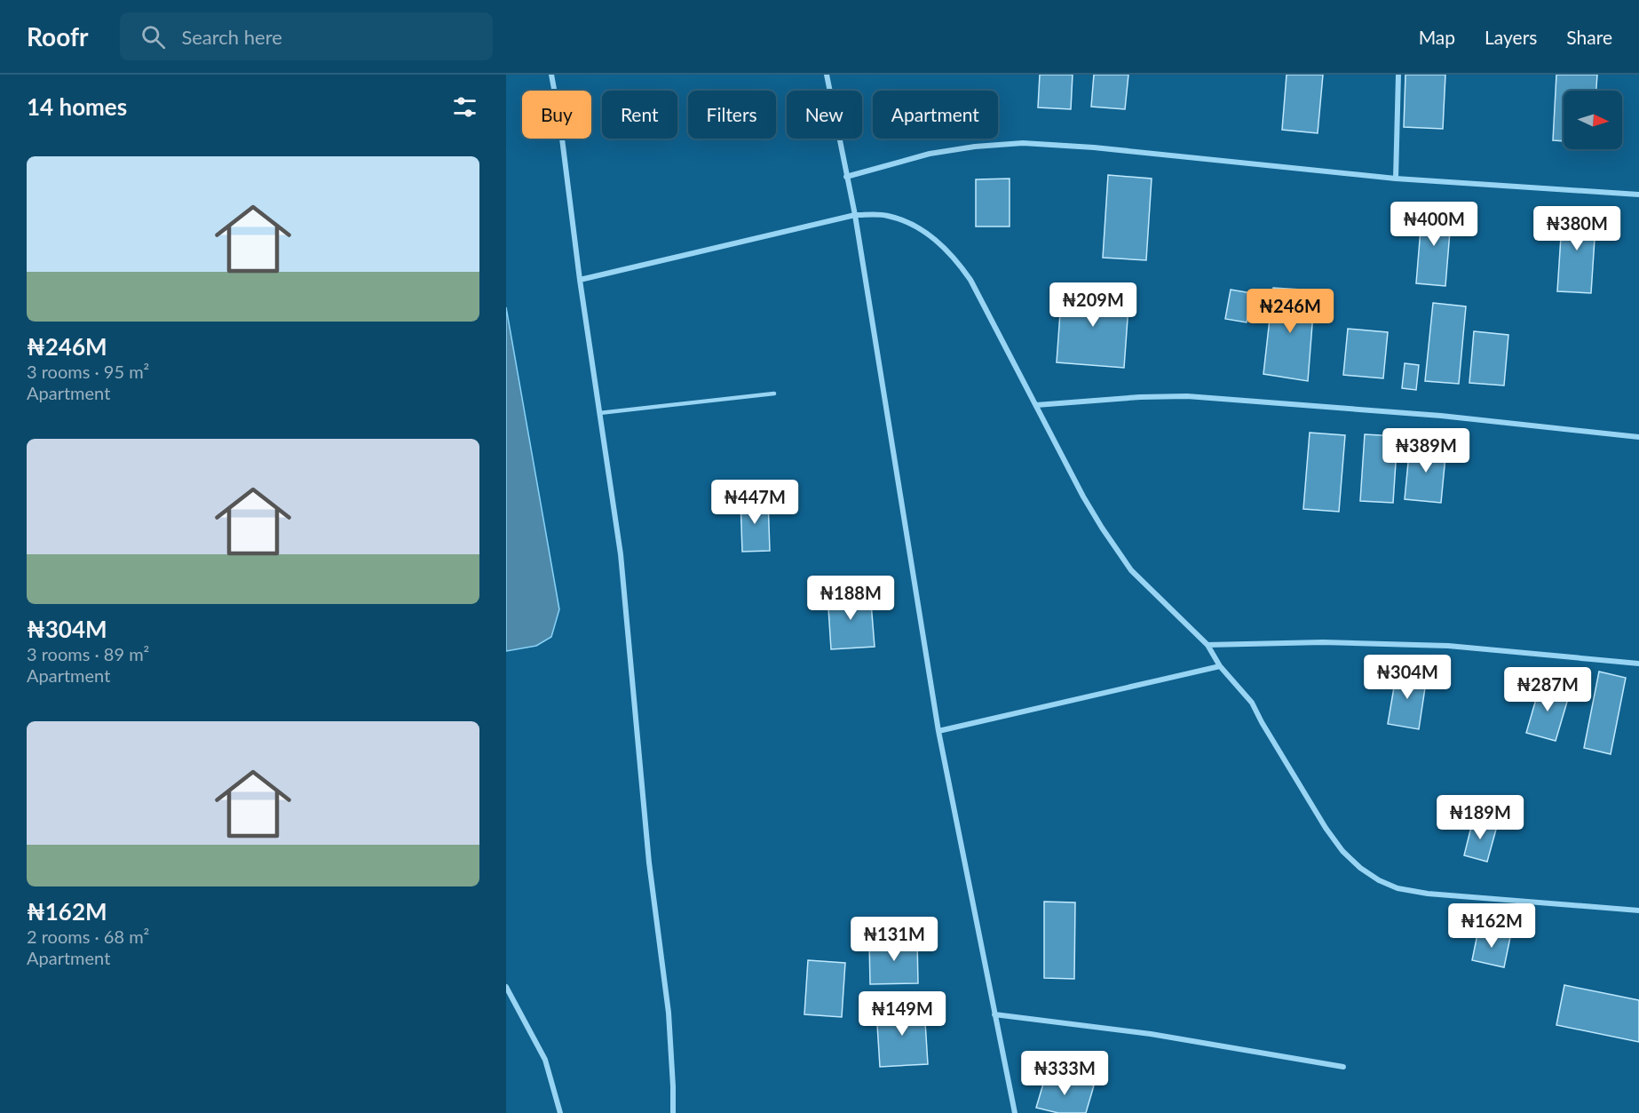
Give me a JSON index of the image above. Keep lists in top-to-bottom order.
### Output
{
  "north": "right",
  "page": {
    "header": "Roofr",
    "search": "Search here",
    "nav": ["Map", "Layers", "Share"],
    "heading": "14 homes",
    "chip": [
      "Buy",
      "Rent",
      "Filters",
      "New",
      "Apartment"
    ],
    "list": [
      {
        "name": "₦246M",
        "note": "3 rooms · 95 m² · Apartment"
      },
      {
        "name": "₦304M",
        "note": "3 rooms · 89 m² · Apartment"
      },
      {
        "name": "₦162M",
        "note": "2 rooms · 68 m² · Apartment"
      }
    ],
    "price": [
      "₦400M",
      "₦380M",
      "₦209M",
      "₦246M",
      "₦389M",
      "₦447M",
      "₦188M",
      "₦304M",
      "₦287M",
      "₦189M",
      "₦162M",
      "₦131M",
      "₦149M",
      "₦333M"
    ]
  }
}
